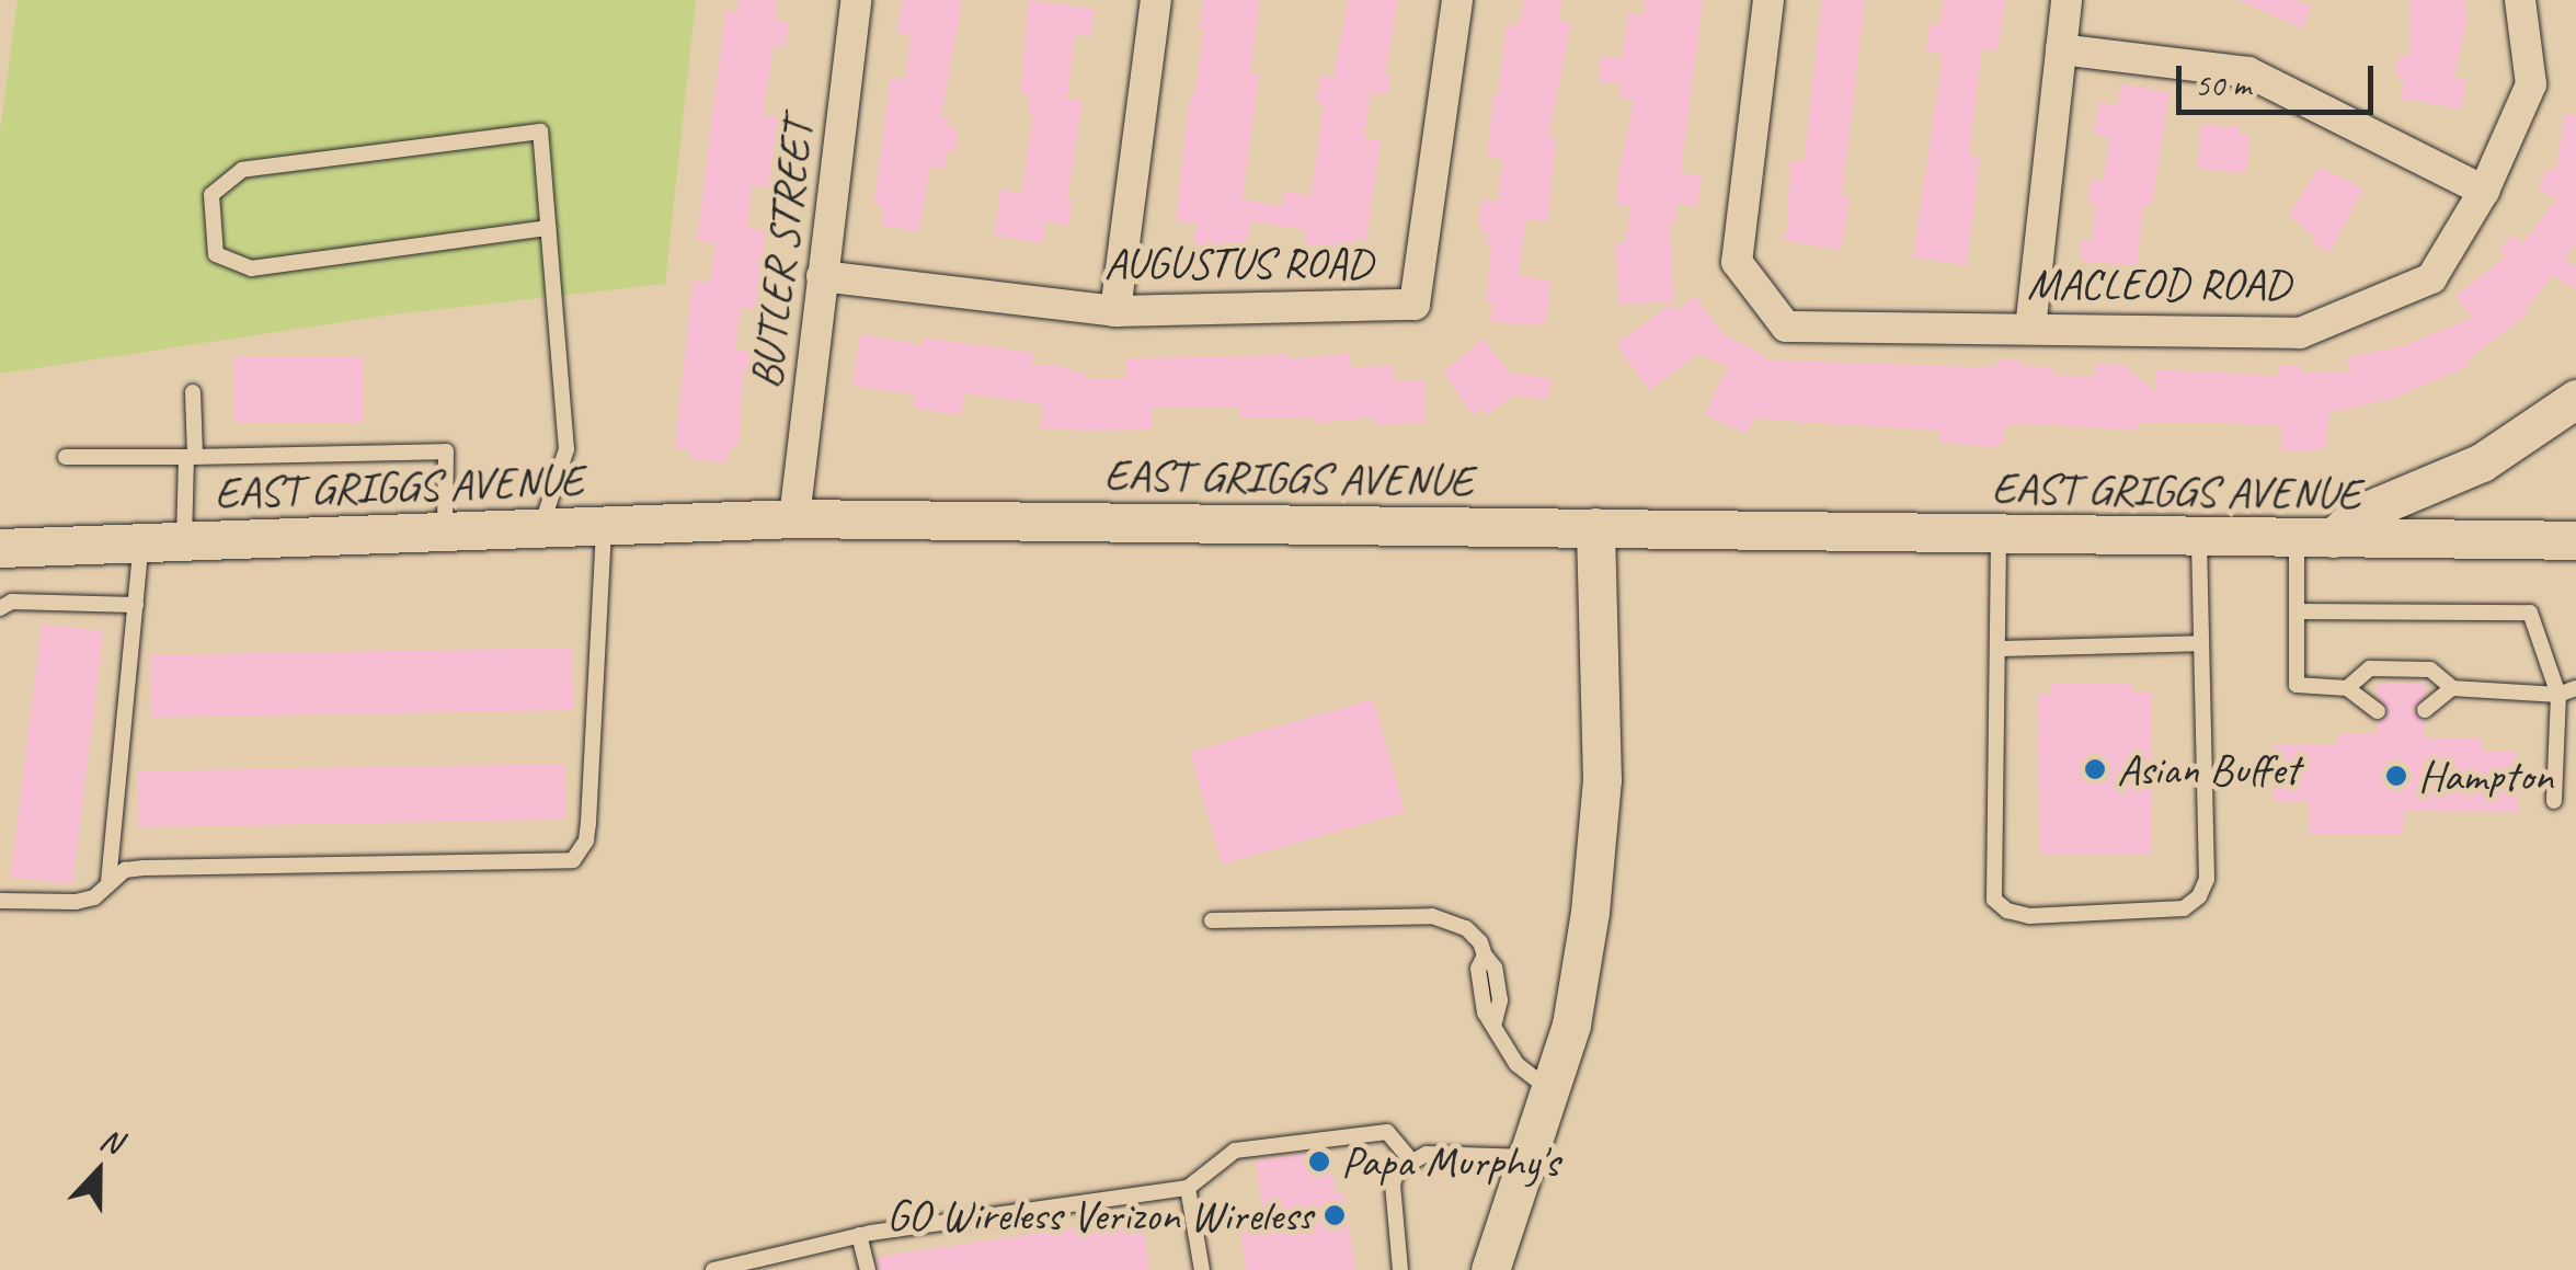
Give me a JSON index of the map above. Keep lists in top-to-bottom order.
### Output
{
  "streets": {
    "street": [
      "BUTLER STREET",
      "AUGUSTUS ROAD",
      "MACLEOD ROAD",
      "EAST GRIGGS AVENUE"
    ]
  },
  "crossings": [
    ["BUTLER STREET", "AUGUSTUS ROAD"],
    ["BUTLER STREET", "EAST GRIGGS AVENUE"]
  ],
  "places": [
    "Asian Buffet",
    "Hampton",
    "Papa Murphy's",
    "GO Wireless Verizon Wireless"
  ],
  "scale_bar": "50 m",
  "north": "top"
}
